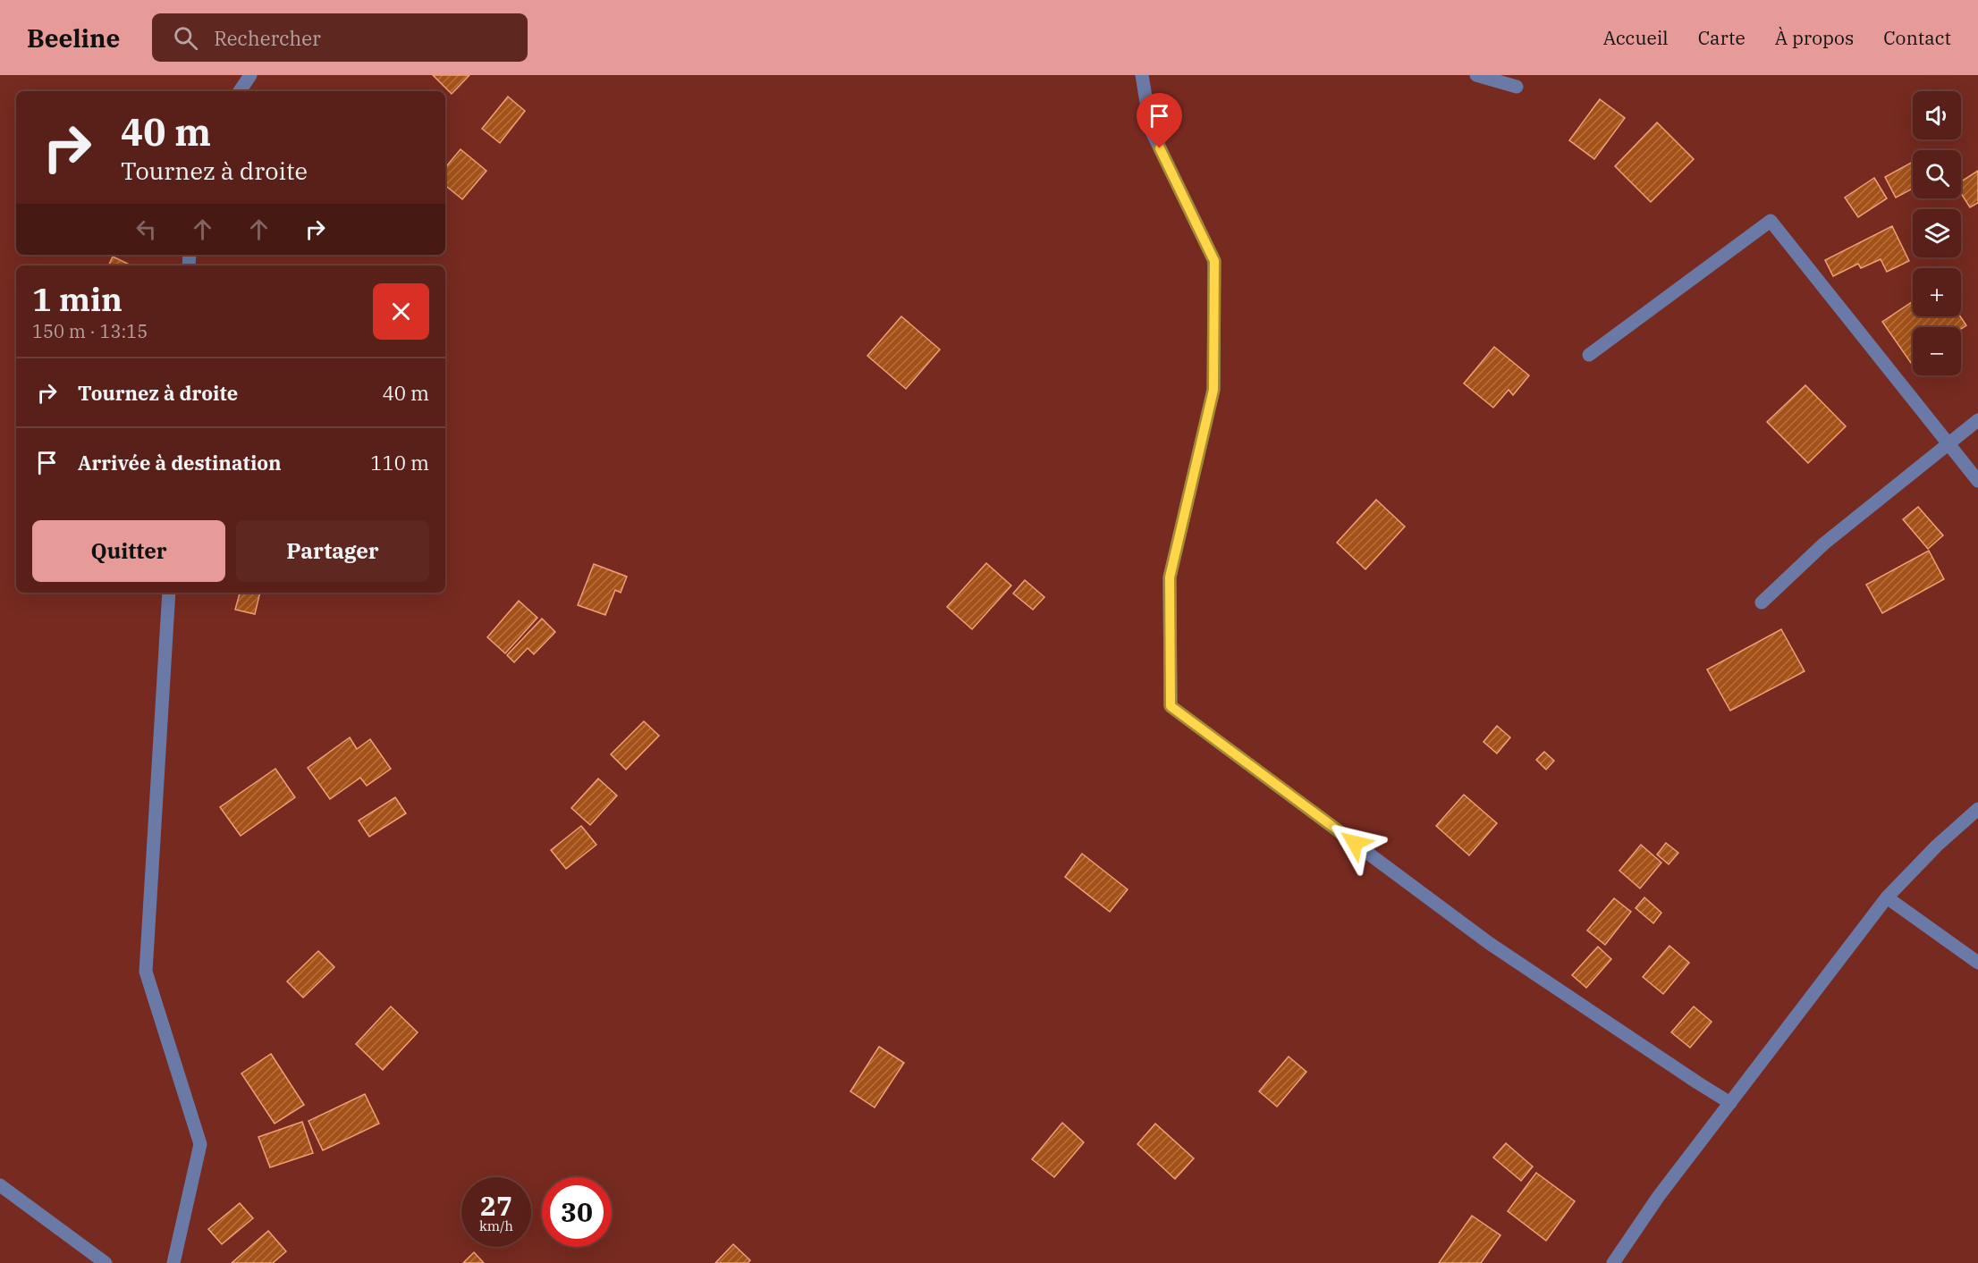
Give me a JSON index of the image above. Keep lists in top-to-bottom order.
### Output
{
  "page": {
    "header": "Beeline",
    "search": "Rechercher",
    "nav": [
      "Accueil",
      "Carte",
      "À propos",
      "Contact"
    ],
    "map_buttons": ["+", "−"],
    "turn": ["40 m", "Tournez à droite"],
    "heading": ["1 min", "150 m · 13:15"],
    "list": [
      {
        "name": "Tournez à droite",
        "value": "40 m"
      },
      {
        "name": "Arrivée à destination",
        "value": "110 m"
      }
    ],
    "buttons": ["Quitter", "Partager"],
    "speed": "27 km/h",
    "limit": "30"
  }
}
